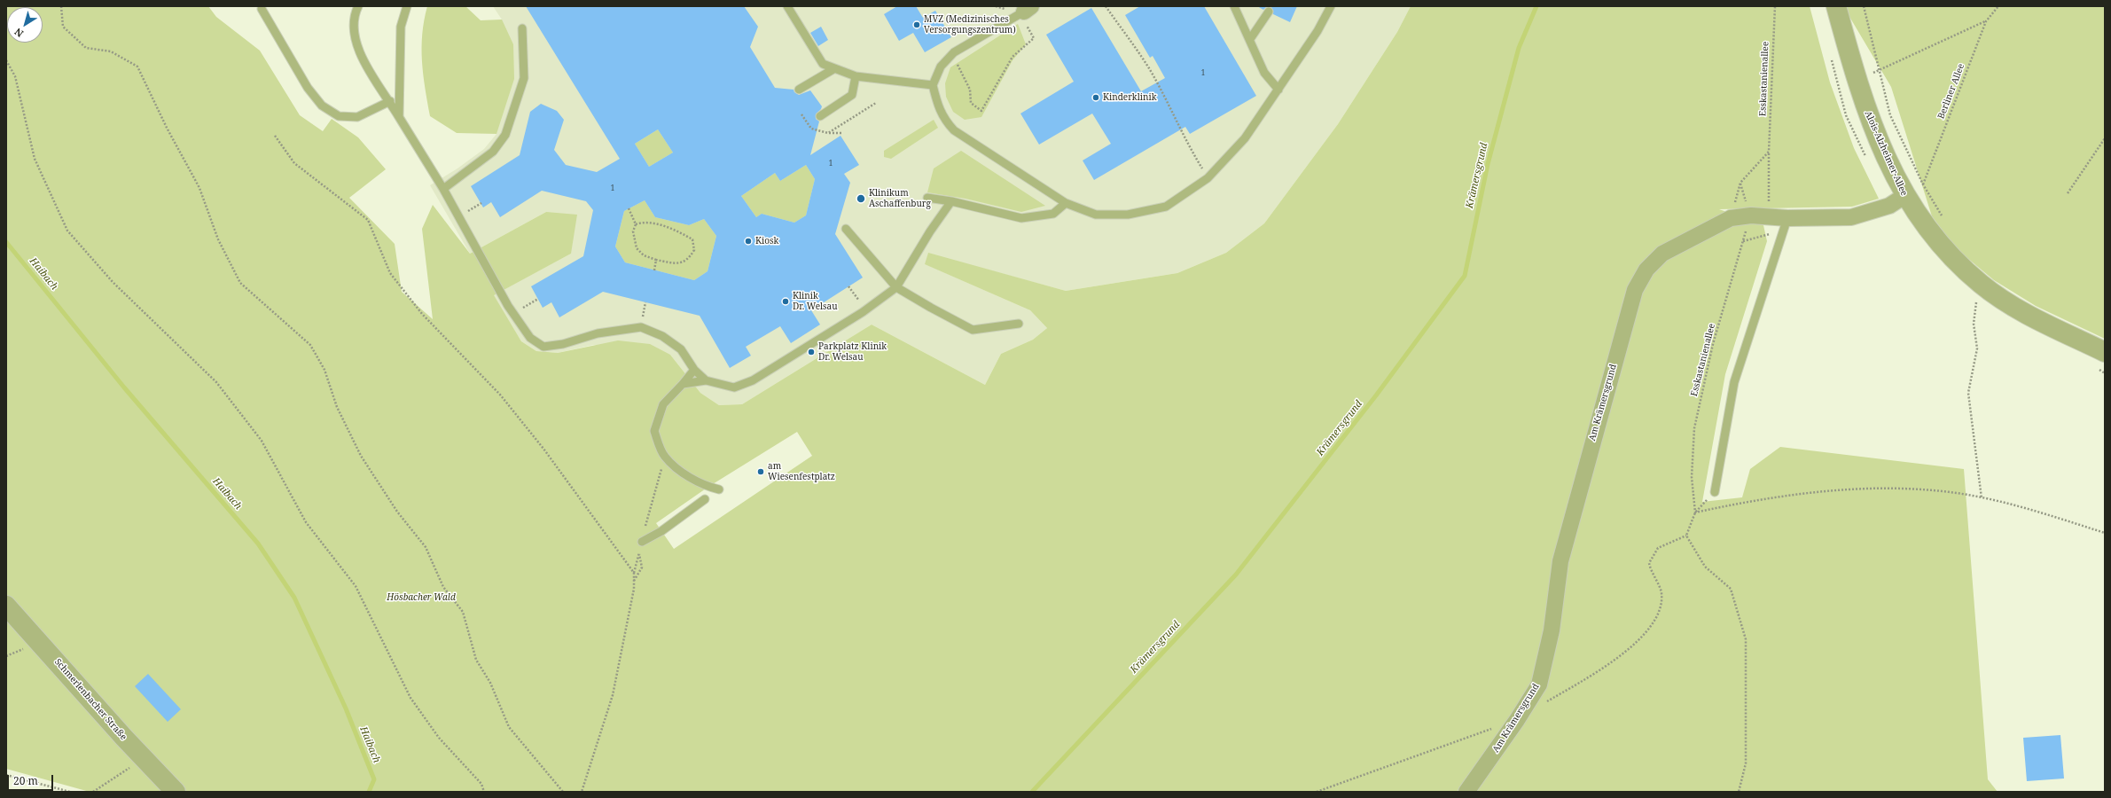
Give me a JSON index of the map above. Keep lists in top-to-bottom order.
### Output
{
  "streets": {
    "street": ["Alois-Alzheimer-Allee", "Am Krämersgrund", "Schmerlenbacher Straße"],
    "path": ["Esskastanienallee", "Berliner Allee"]
  },
  "crossings": [
    ["Esskastanienallee", "Am Krämersgrund"],
    ["Alois-Alzheimer-Allee", "Am Krämersgrund"]
  ],
  "water": ["Krämersgrund", "Haibach"],
  "parks": ["Hösbacher Wald"],
  "places": [
    "MVZ (Medizinisches Versorgungszentrum)",
    "Kinderklinik",
    "Klinikum Aschaffenburg",
    "Kiosk",
    "Klinik Dr. Welsau",
    "Parkplatz Klinik Dr. Welsau",
    "am Wiesenfestplatz"
  ],
  "house_numbers": ["1", "1", "1"],
  "scale_bar": "20 m",
  "north": "bottom left"
}
